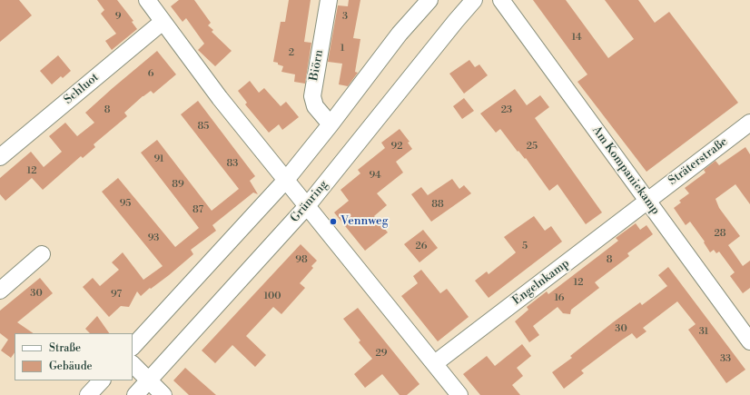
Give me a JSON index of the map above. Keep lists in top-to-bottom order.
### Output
{
  "streets": {
    "street": [
      "Biörn",
      "Schluot",
      "Sträterstraße",
      "Am Kompaniekamp",
      "Grünring",
      "Engelnkamp"
    ]
  },
  "crossings": [
    ["Sträterstraße", "Am Kompaniekamp"],
    ["Sträterstraße", "Engelnkamp"],
    ["Am Kompaniekamp", "Engelnkamp"]
  ],
  "places": ["Vennweg"],
  "house_numbers": [
    "9",
    "3",
    "14",
    "1",
    "2",
    "6",
    "8",
    "23",
    "85",
    "92",
    "25",
    "91",
    "83",
    "12",
    "94",
    "89",
    "95",
    "88",
    "87",
    "28",
    "93",
    "26",
    "5",
    "98",
    "8",
    "12",
    "30",
    "97",
    "100",
    "16",
    "30",
    "31",
    "29",
    "33"
  ],
  "legend": ["Straße", "Gebäude"]
}
